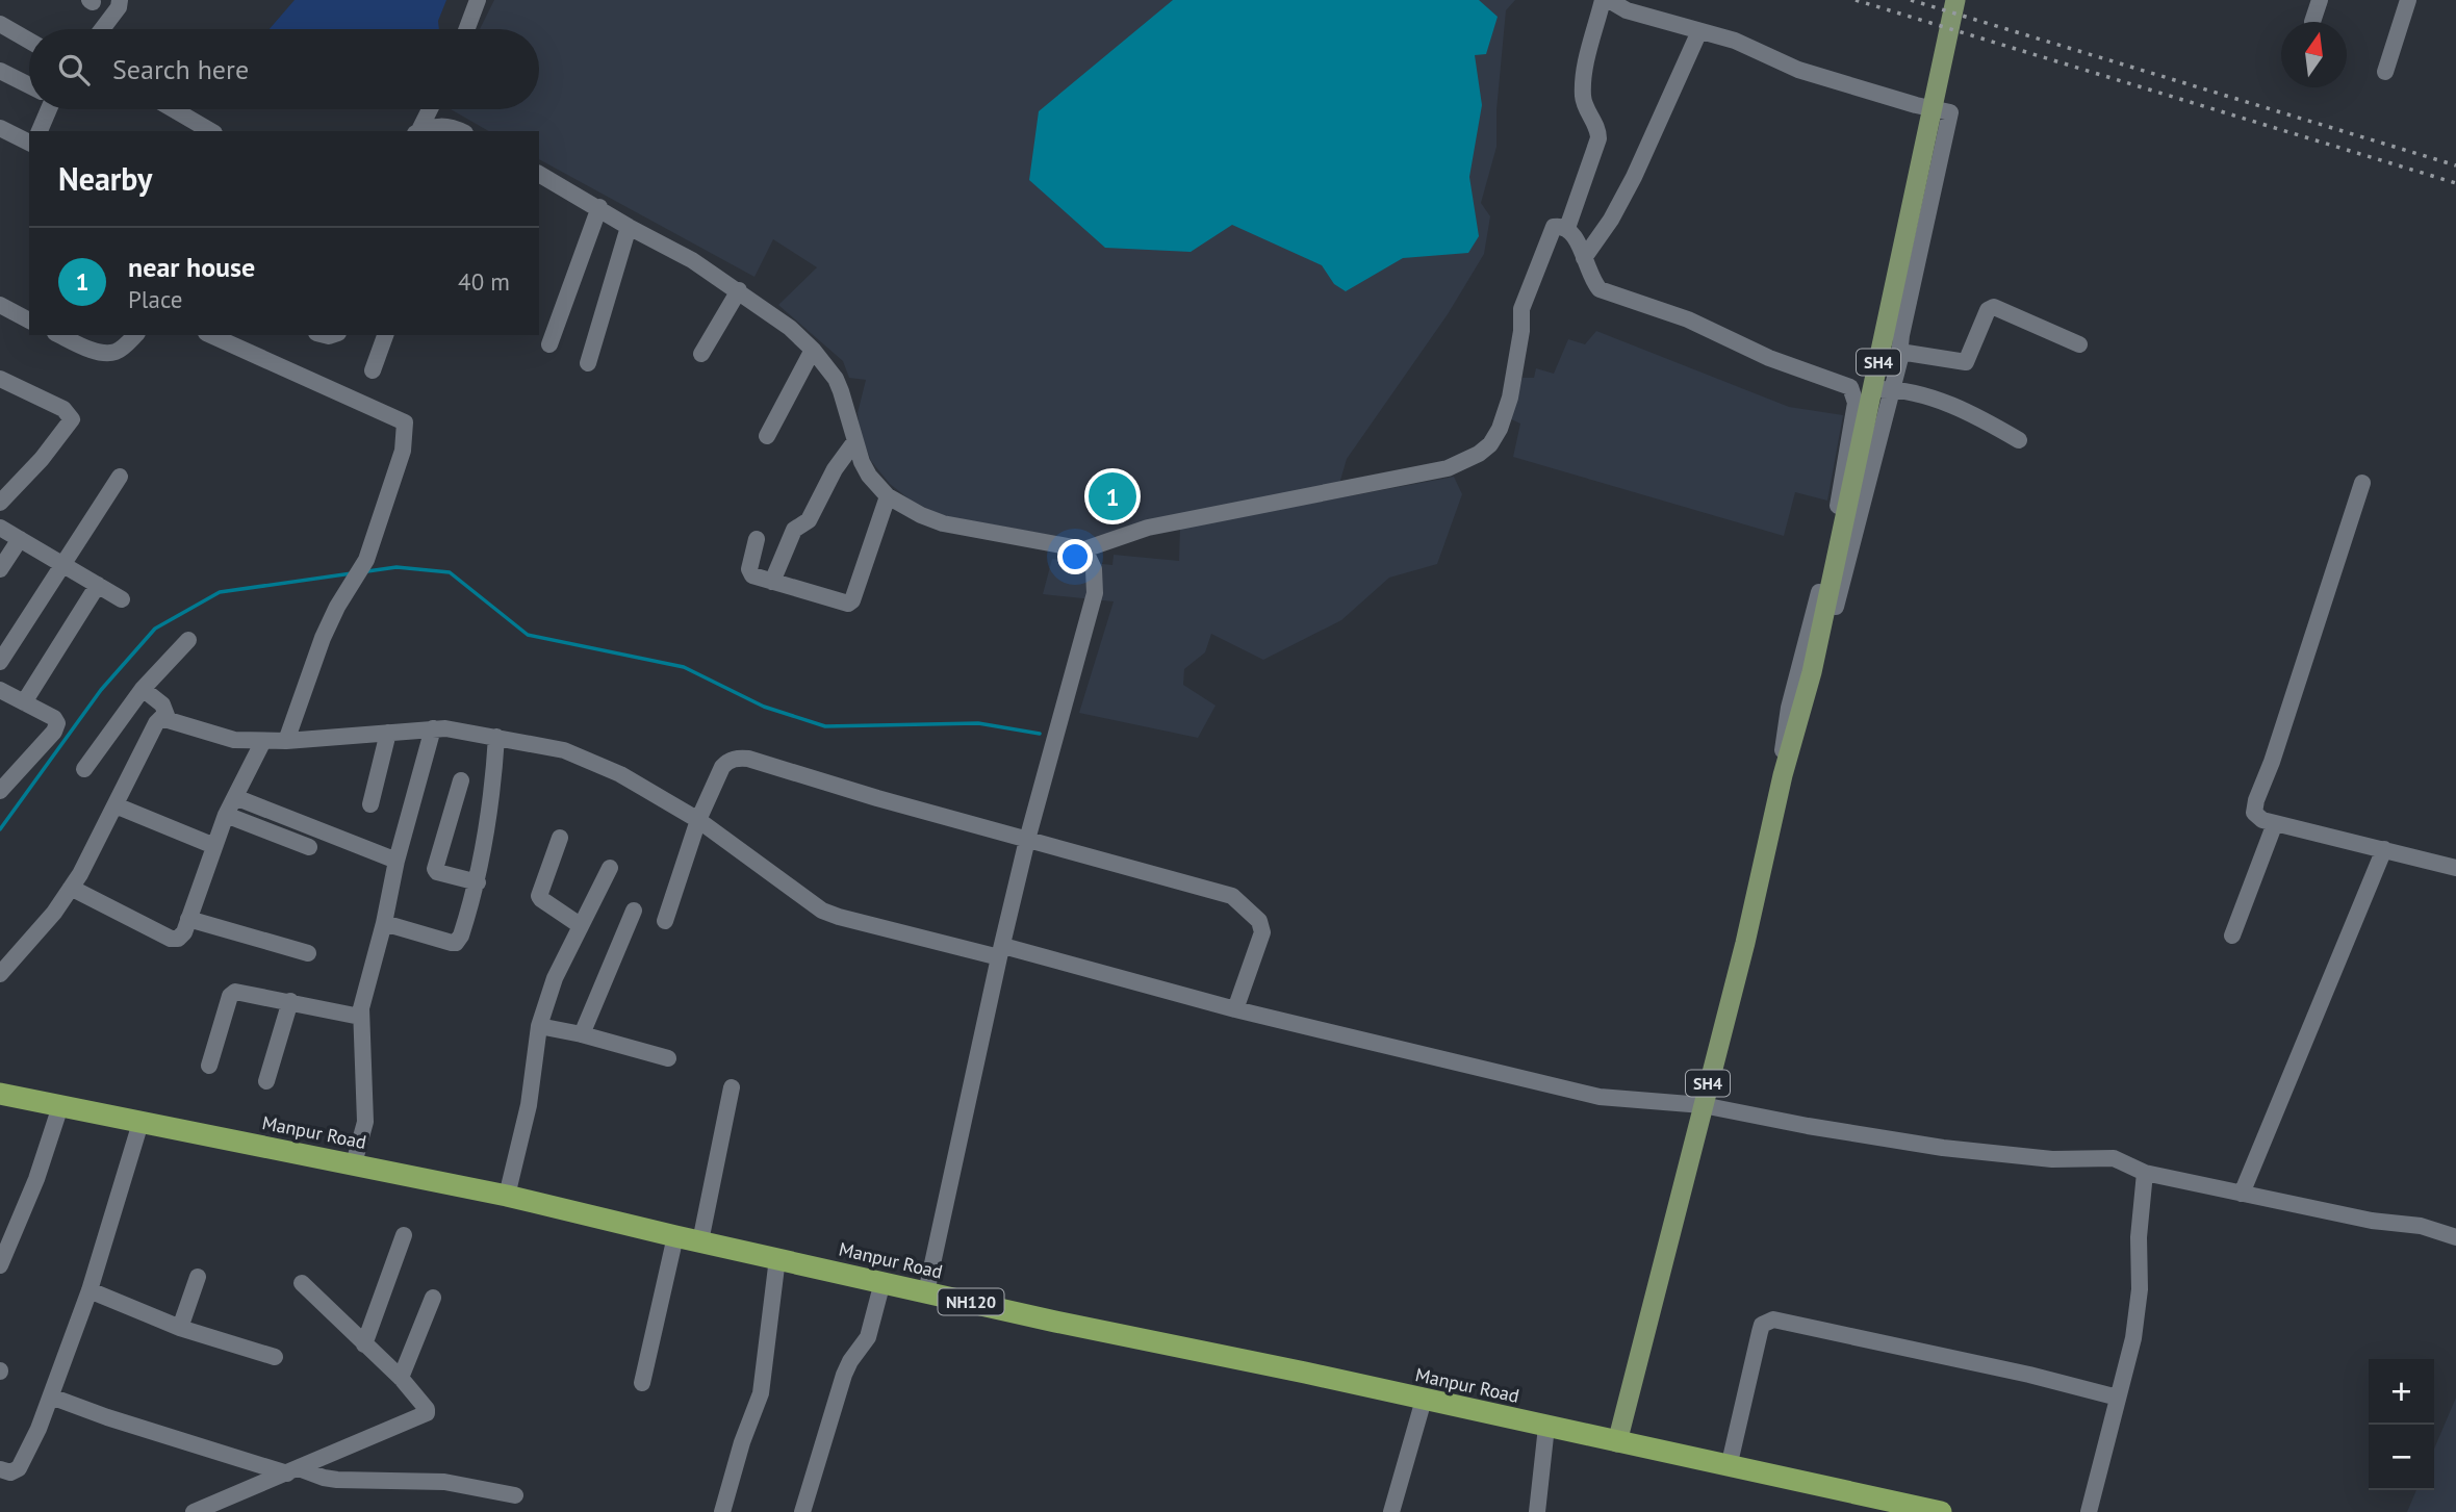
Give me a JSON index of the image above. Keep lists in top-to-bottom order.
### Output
{
  "streets": {
    "highway": ["Manpur Road", "NH120"],
    "main road": ["SH4"]
  },
  "crossings": [
    ["SH4", "Manpur Road"]
  ],
  "north": "top",
  "page": {
    "search": "Search here",
    "heading": "Nearby",
    "list": [
      {
        "mark": "1",
        "name": "near house",
        "note": "Place",
        "value": "40 m"
      }
    ],
    "pins": "1",
    "map_buttons": ["+", "−"]
  }
}
